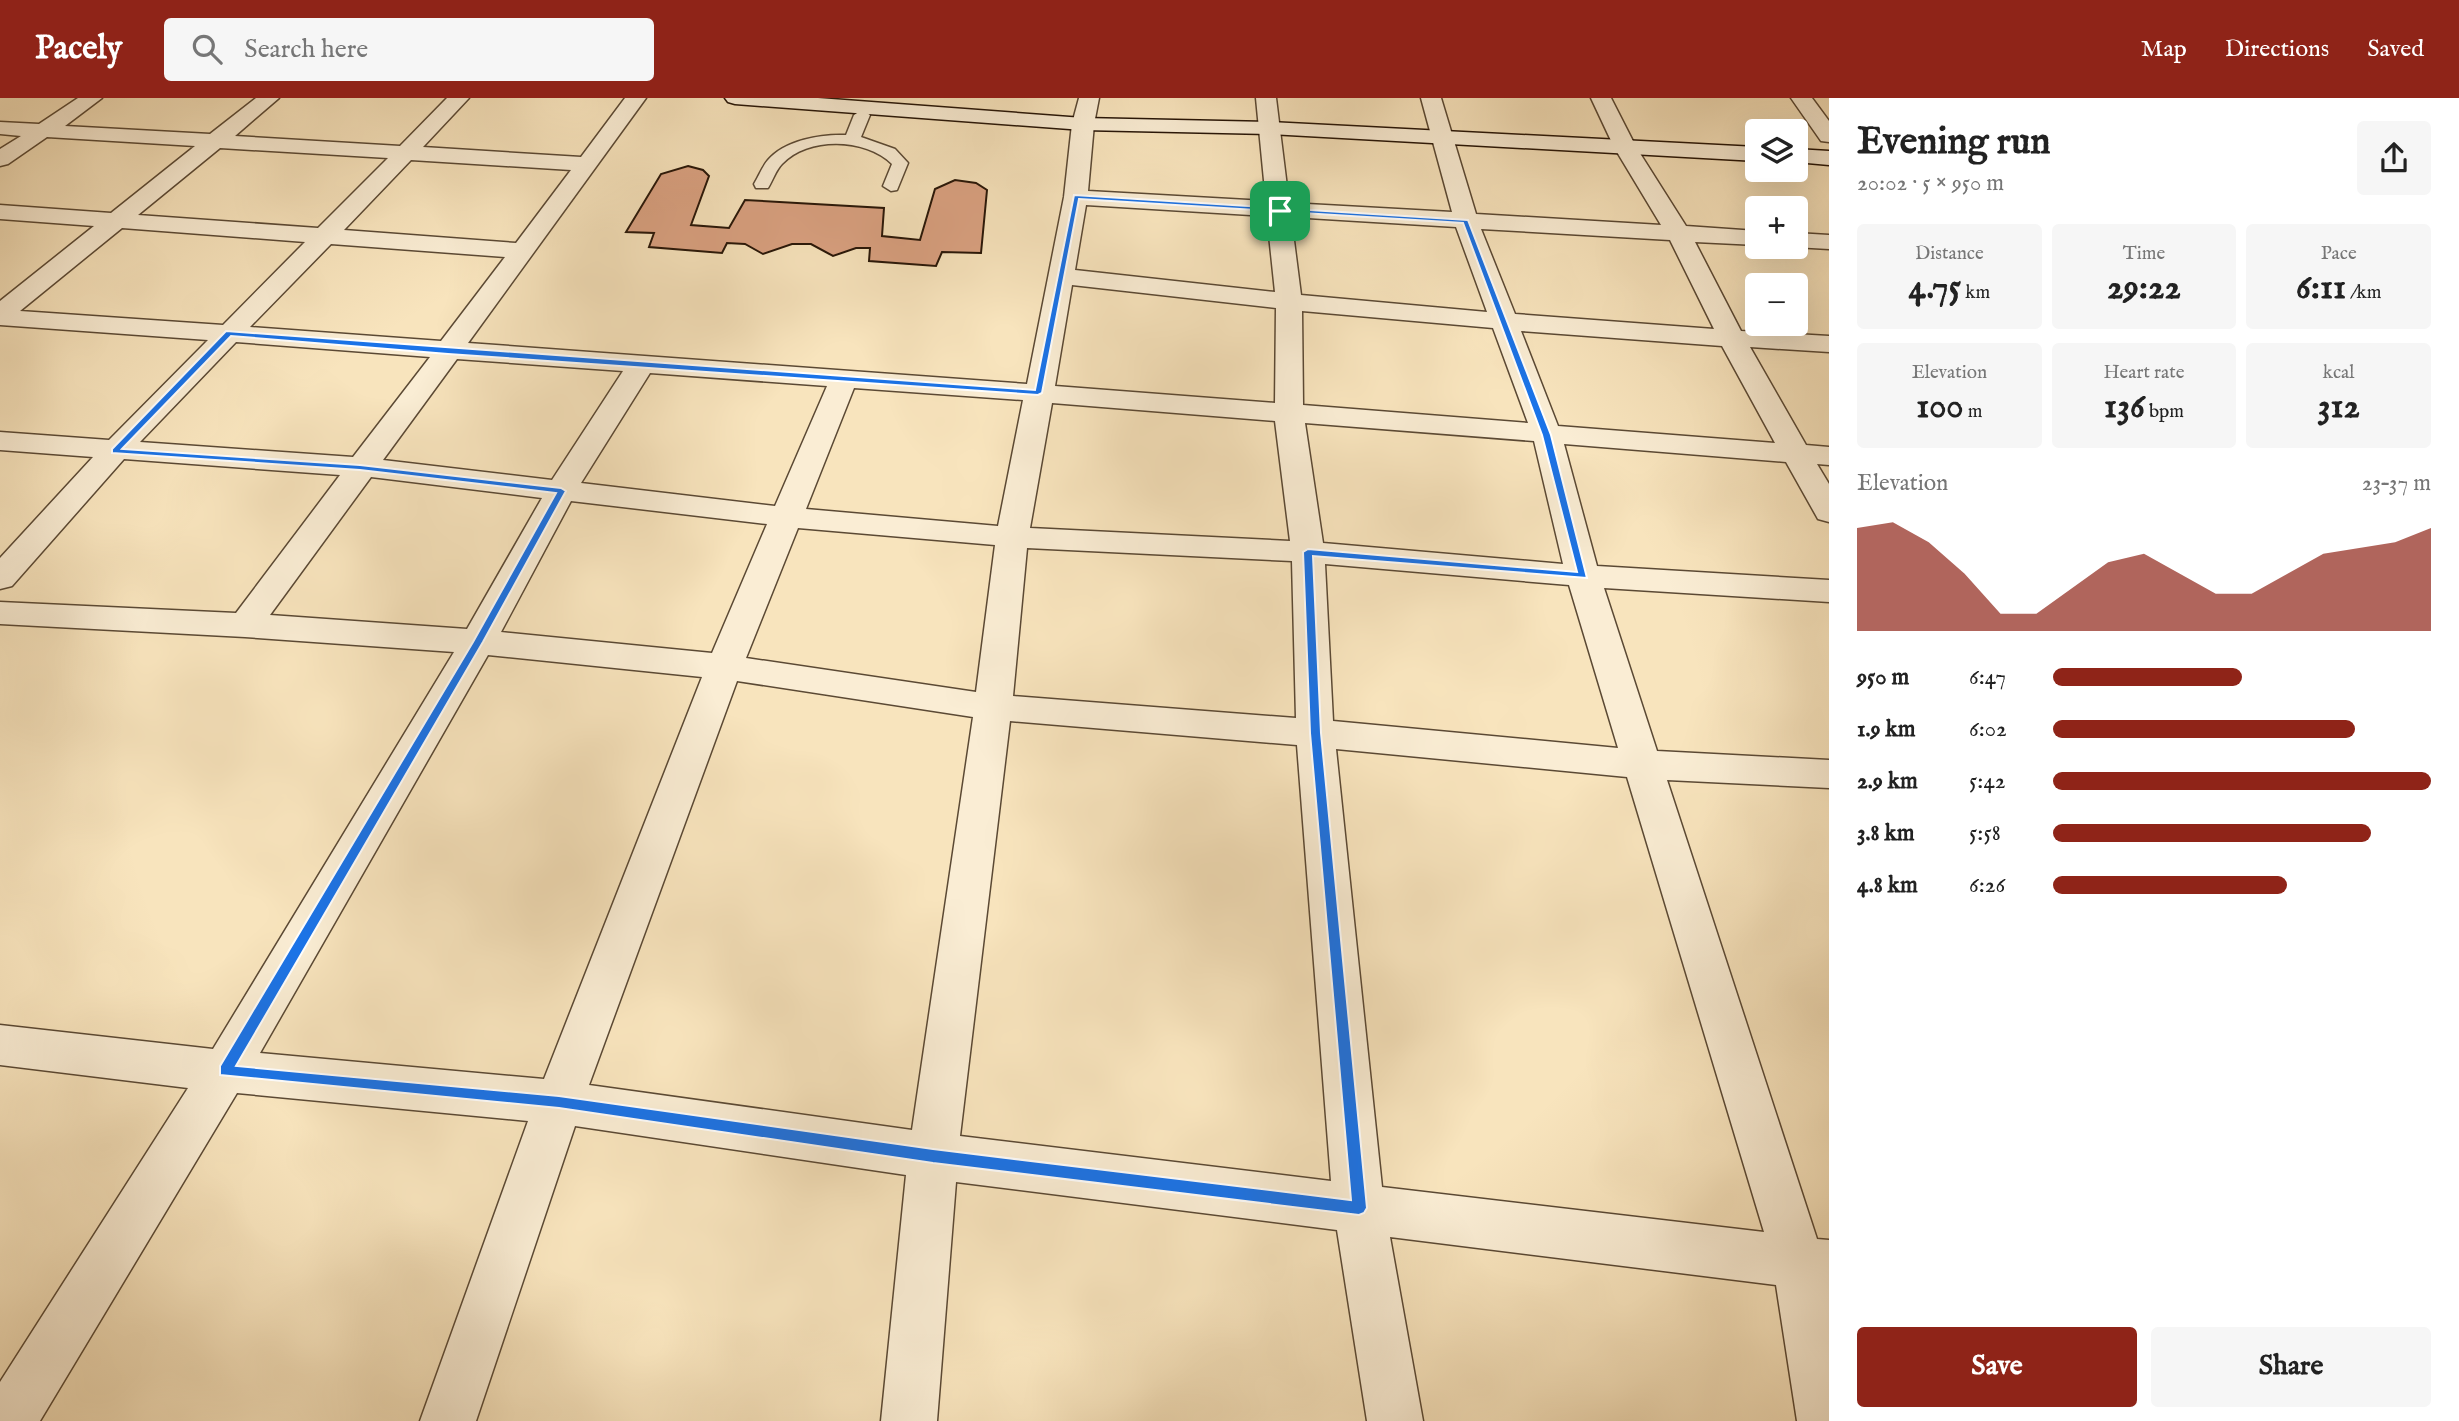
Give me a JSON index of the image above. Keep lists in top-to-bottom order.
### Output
{
  "page": {
    "header": "Pacely",
    "search": "Search here",
    "nav": ["Map", "Directions", "Saved"],
    "heading": ["Evening run", "20:02 · 5 × 950 m"],
    "map_buttons": ["+", "−"],
    "stats": [
      ["Distance", "4.75 km"],
      ["Time", "29:22"],
      ["Pace", "6:11 /km"],
      ["Elevation", "100 m"],
      ["Heart rate", "136 bpm"],
      ["kcal", "312"]
    ],
    "chart": ["Elevation", "23–37 m"],
    "list": [
      {
        "name": "950 m",
        "note": "6:47"
      },
      {
        "name": "1.9 km",
        "note": "6:02"
      },
      {
        "name": "2.9 km",
        "note": "5:42"
      },
      {
        "name": "3.8 km",
        "note": "5:58"
      },
      {
        "name": "4.8 km",
        "note": "6:26"
      }
    ],
    "buttons": ["Save", "Share"]
  }
}
